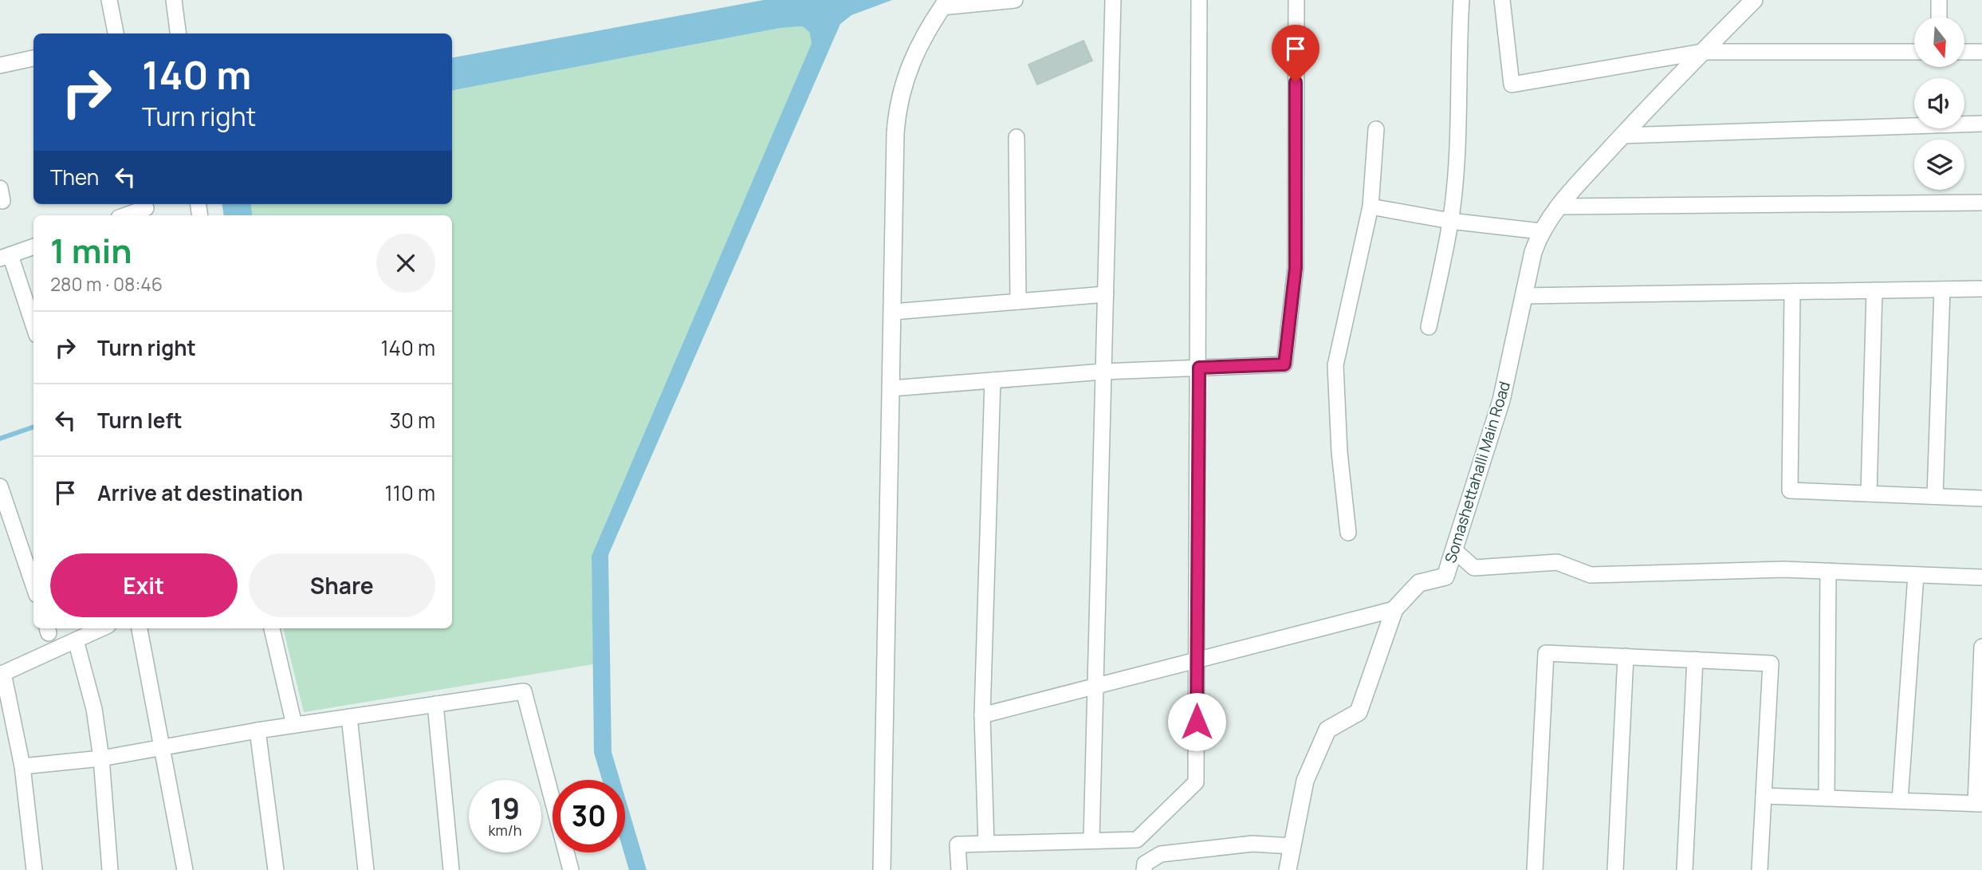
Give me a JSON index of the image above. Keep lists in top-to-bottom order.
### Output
{
  "streets": {
    "street": ["Somashettahalli Main Road"]
  },
  "north": "bottom",
  "page": {
    "turn": ["140 m", "Turn right"],
    "then": "Then",
    "heading": ["1 min", "280 m · 08:46"],
    "list": [
      {
        "name": "Turn right",
        "value": "140 m"
      },
      {
        "name": "Turn left",
        "value": "30 m"
      },
      {
        "name": "Arrive at destination",
        "value": "110 m"
      }
    ],
    "buttons": ["Exit", "Share"],
    "speed": "19 km/h",
    "limit": "30"
  }
}
